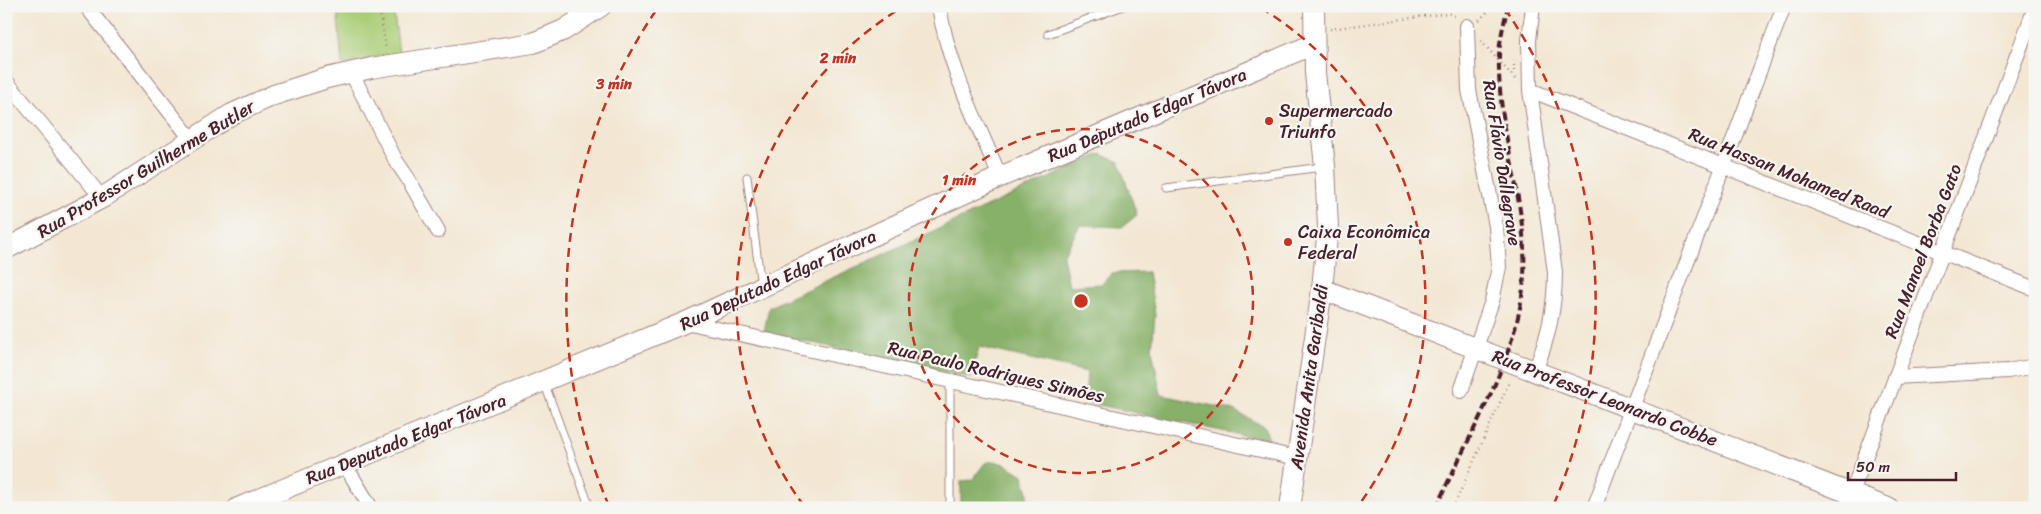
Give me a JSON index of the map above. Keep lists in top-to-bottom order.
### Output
{
  "streets": {
    "street": [
      "Rua Deputado Edgar Távora",
      "Rua Flávio Dallegrave",
      "Rua Professor Guilherme Butler",
      "Rua Hassan Mohamed Raad",
      "Rua Manoel Borba Gato",
      "Rua Paulo Rodrigues Simões",
      "Avenida Anita Garibaldi",
      "Rua Professor Leonardo Cobbe"
    ]
  },
  "crossings": [
    ["Rua Deputado Edgar Távora", "Rua Paulo Rodrigues Simões"],
    ["Rua Deputado Edgar Távora", "Avenida Anita Garibaldi"],
    ["Rua Flávio Dallegrave", "Rua Professor Leonardo Cobbe"],
    ["Rua Hassan Mohamed Raad", "Rua Manoel Borba Gato"],
    ["Rua Manoel Borba Gato", "Rua Professor Leonardo Cobbe"],
    ["Rua Paulo Rodrigues Simões", "Avenida Anita Garibaldi"],
    ["Avenida Anita Garibaldi", "Rua Professor Leonardo Cobbe"]
  ],
  "places": ["Supermercado Triunfo", "Caixa Econômica Federal"],
  "scale_bar": "50 m",
  "rings": ["2 min", "3 min", "1 min"]
}
